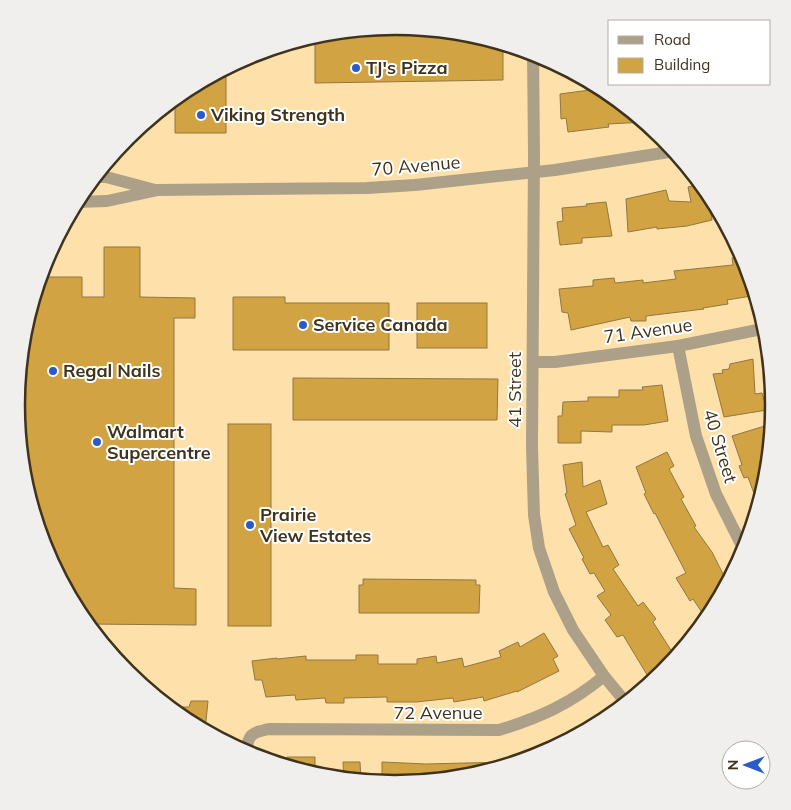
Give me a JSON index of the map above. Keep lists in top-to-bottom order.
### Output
{
  "streets": {
    "street": [
      "70 Avenue",
      "71 Avenue",
      "41 Street",
      "40 Street",
      "72 Avenue"
    ]
  },
  "crossings": [
    ["70 Avenue", "41 Street"],
    ["71 Avenue", "41 Street"],
    ["71 Avenue", "40 Street"],
    ["41 Street", "72 Avenue"]
  ],
  "places": [
    "TJ's Pizza",
    "Viking Strength",
    "Service Canada",
    "Regal Nails",
    "Walmart Supercentre",
    "Prairie View Estates"
  ],
  "legend": ["Road", "Building"],
  "north": "left"
}
